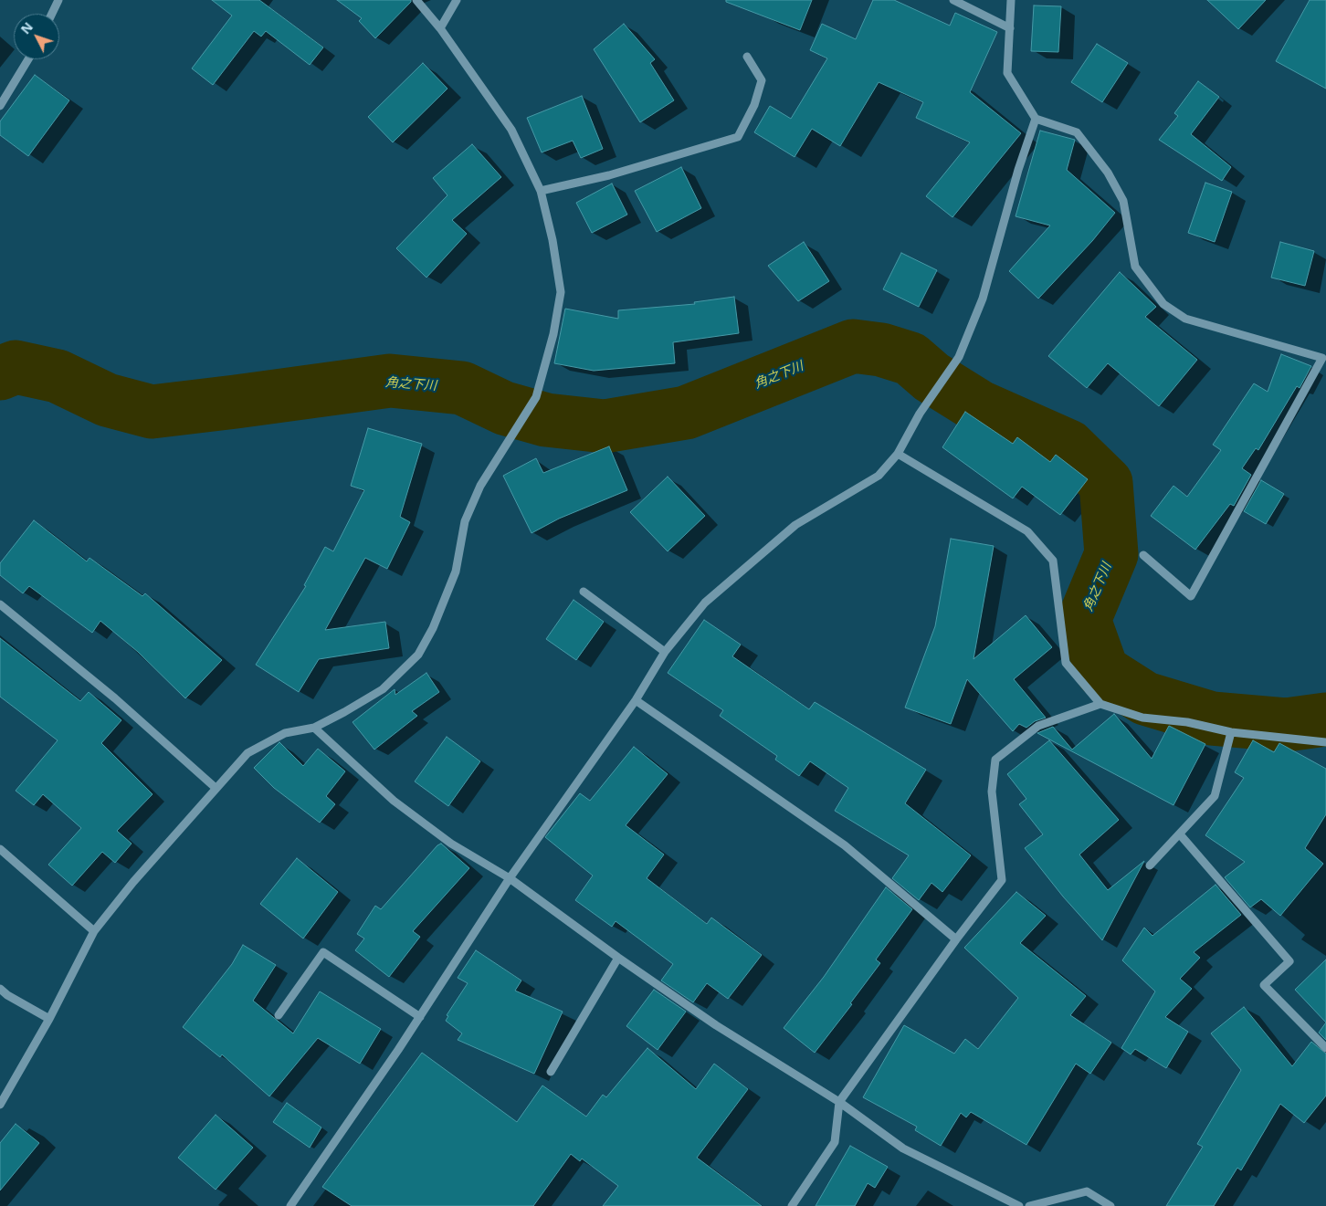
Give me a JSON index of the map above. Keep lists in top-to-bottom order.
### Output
{
  "water": ["角之下川"],
  "north": "top left"
}
